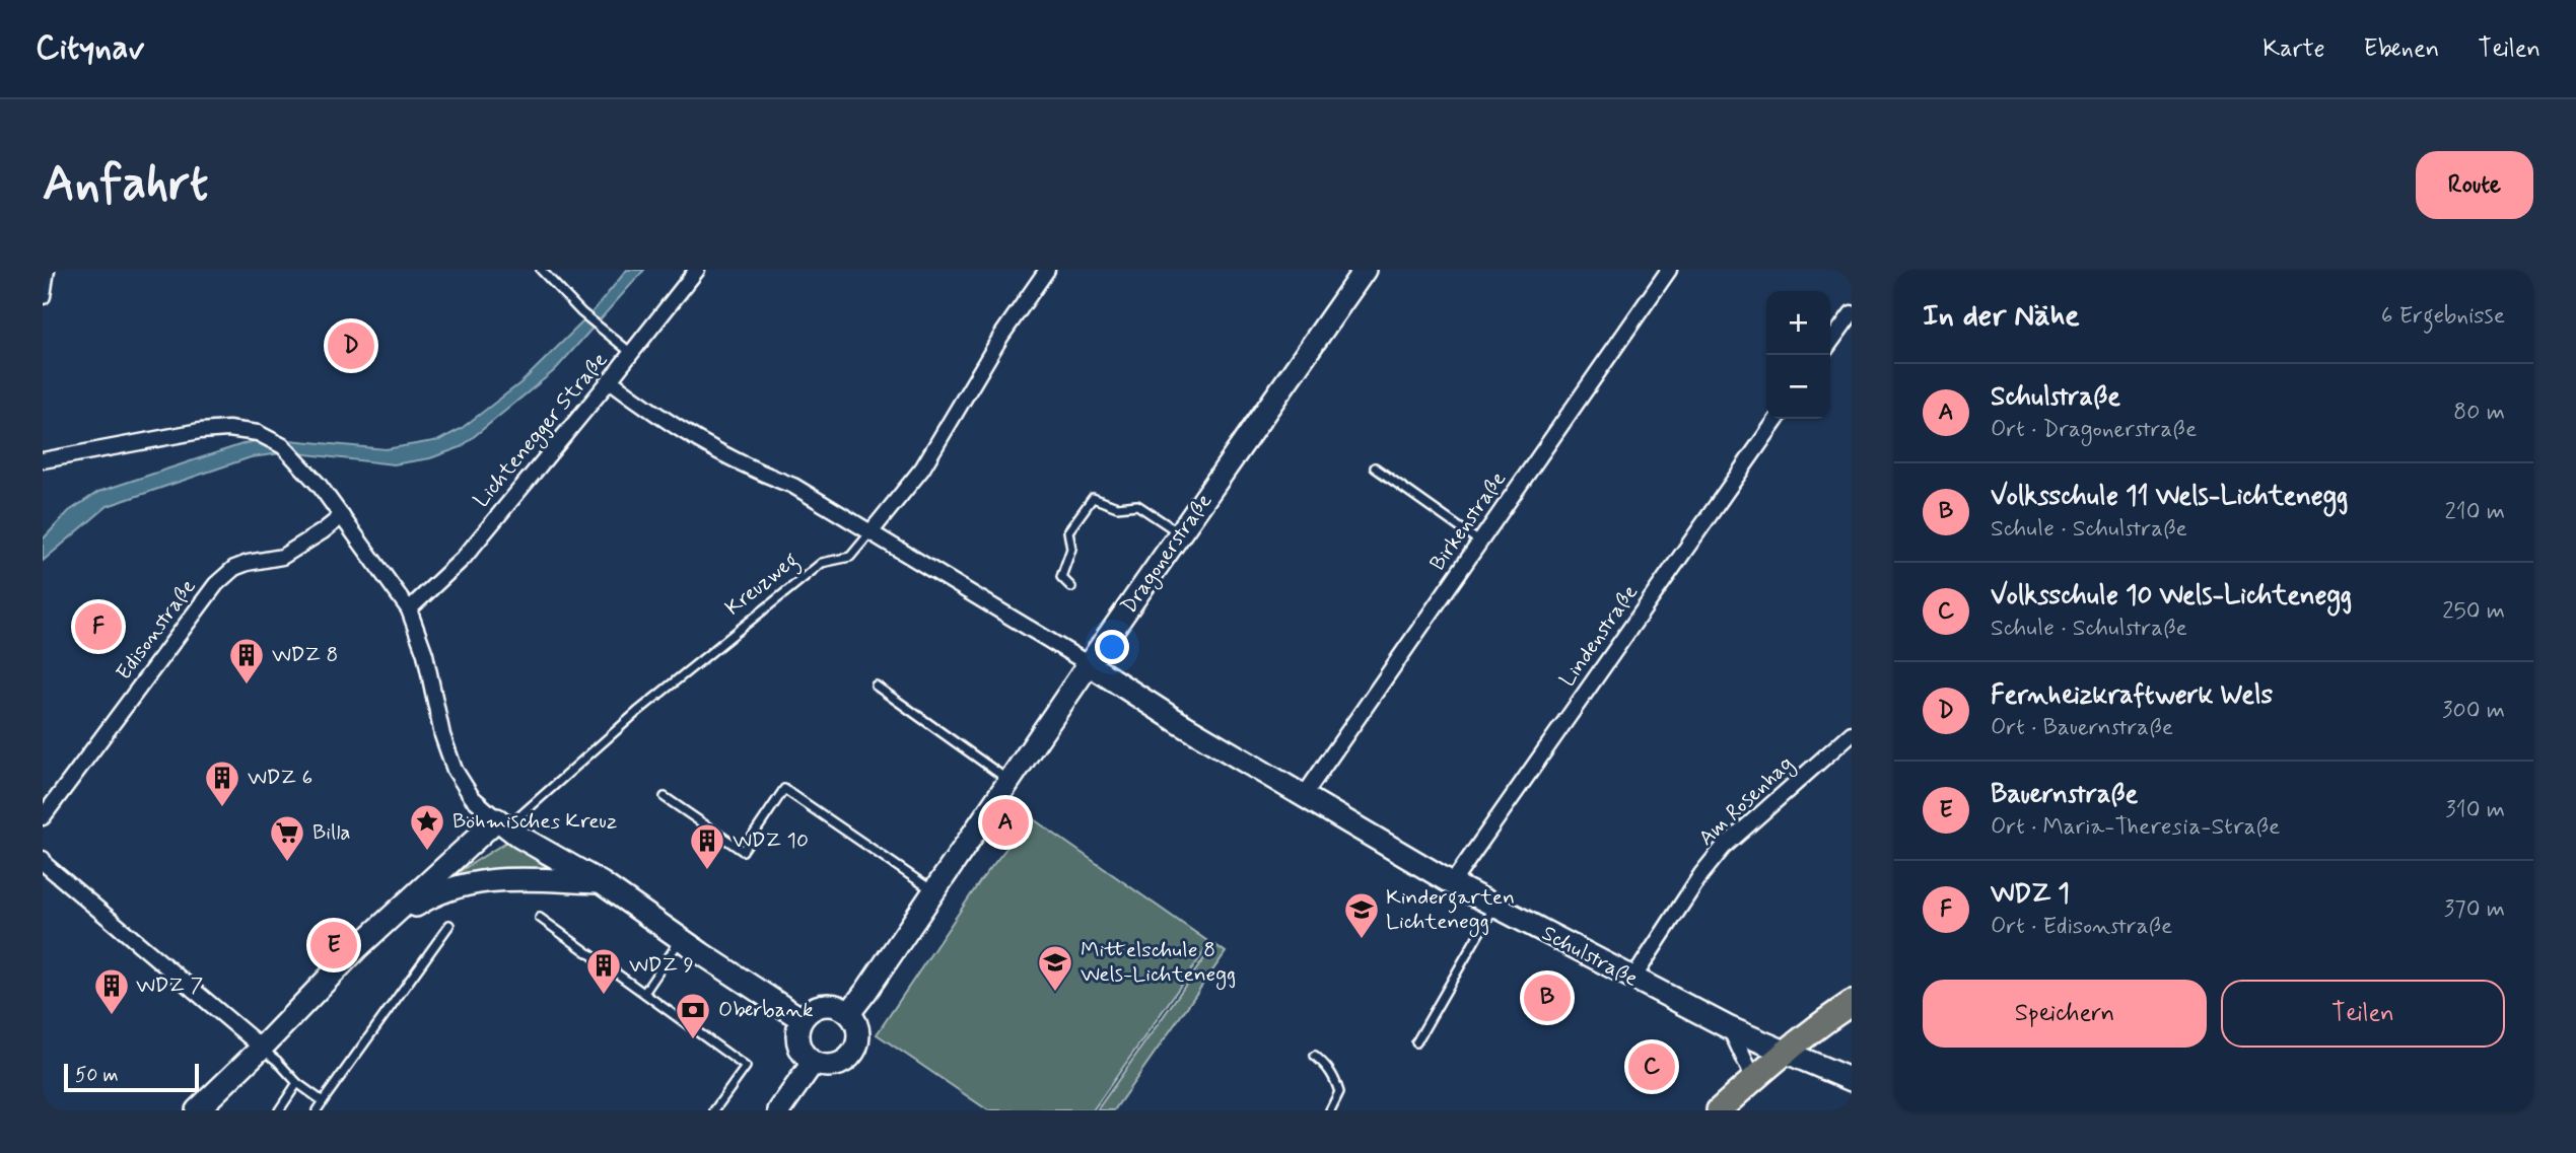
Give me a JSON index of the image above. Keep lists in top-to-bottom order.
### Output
{
  "streets": {
    "main road": ["Dragonerstraße", "Schulstraße"],
    "street": [
      "Lichtenegger Straße",
      "Birkenstraße",
      "Kreuzweg",
      "Edisonstraße",
      "Lindenstraße",
      "Am Rosenhag"
    ]
  },
  "crossings": [
    ["Lichtenegger Straße", "Schulstraße"],
    ["Birkenstraße", "Schulstraße"],
    ["Dragonerstraße", "Schulstraße"],
    ["Kreuzweg", "Schulstraße"],
    ["Lindenstraße", "Schulstraße"],
    ["Am Rosenhag", "Schulstraße"]
  ],
  "places": {
    "building": [
      "WDZ 8",
      "WDZ 6",
      "WDZ 10",
      "WDZ 9",
      "WDZ 7"
    ],
    "place": ["Böhmisches Kreuz"],
    "supermarket": ["Billa"],
    "school or university": ["Kindergarten Lichtenegg", "Mittelschule 8 Wels-Lichtenegg"],
    "bank": ["Oberbank"]
  },
  "scale_bar": "50 m",
  "page": {
    "header": "Citynav",
    "nav": ["Karte", "Ebenen", "Teilen"],
    "buttons": [
      "Route",
      ["Speichern", "Teilen"]
    ],
    "title": "Anfahrt",
    "heading": ["In der Nähe", "6 Ergebnisse"],
    "map_buttons": ["+", "−"],
    "pins": [
      "D",
      "F",
      "A",
      "E",
      "B",
      "C"
    ],
    "list": [
      {
        "mark": "A",
        "name": "Schulstraße",
        "note": "Ort · Dragonerstraße",
        "value": "80 m"
      },
      {
        "mark": "B",
        "name": "Volksschule 11 Wels-Lichtenegg",
        "note": "Schule · Schulstraße",
        "value": "210 m"
      },
      {
        "mark": "C",
        "name": "Volksschule 10 Wels-Lichtenegg",
        "note": "Schule · Schulstraße",
        "value": "250 m"
      },
      {
        "mark": "D",
        "name": "Fernheizkraftwerk Wels",
        "note": "Ort · Bauernstraße",
        "value": "300 m"
      },
      {
        "mark": "E",
        "name": "Bauernstraße",
        "note": "Ort · Maria-Theresia-Straße",
        "value": "310 m"
      },
      {
        "mark": "F",
        "name": "WDZ 1",
        "note": "Ort · Edisonstraße",
        "value": "370 m"
      }
    ],
    "scale": "50 m"
  }
}
